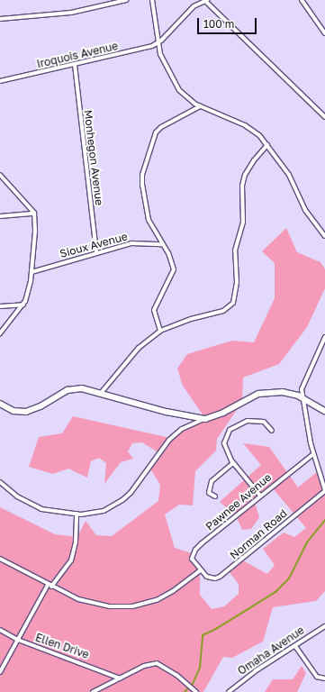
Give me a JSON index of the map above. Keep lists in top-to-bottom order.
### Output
{
  "streets": {
    "street": [
      "Iroquois Avenue",
      "Monhegon Avenue",
      "Sioux Avenue",
      "Pawnee Avenue",
      "Norman Road",
      "Ellen Drive",
      "Omaha Avenue"
    ]
  },
  "crossings": [
    ["Iroquois Avenue", "Monhegon Avenue"],
    ["Monhegon Avenue", "Sioux Avenue"],
    ["Pawnee Avenue", "Norman Road"]
  ],
  "scale_bar": "100 m"
}
